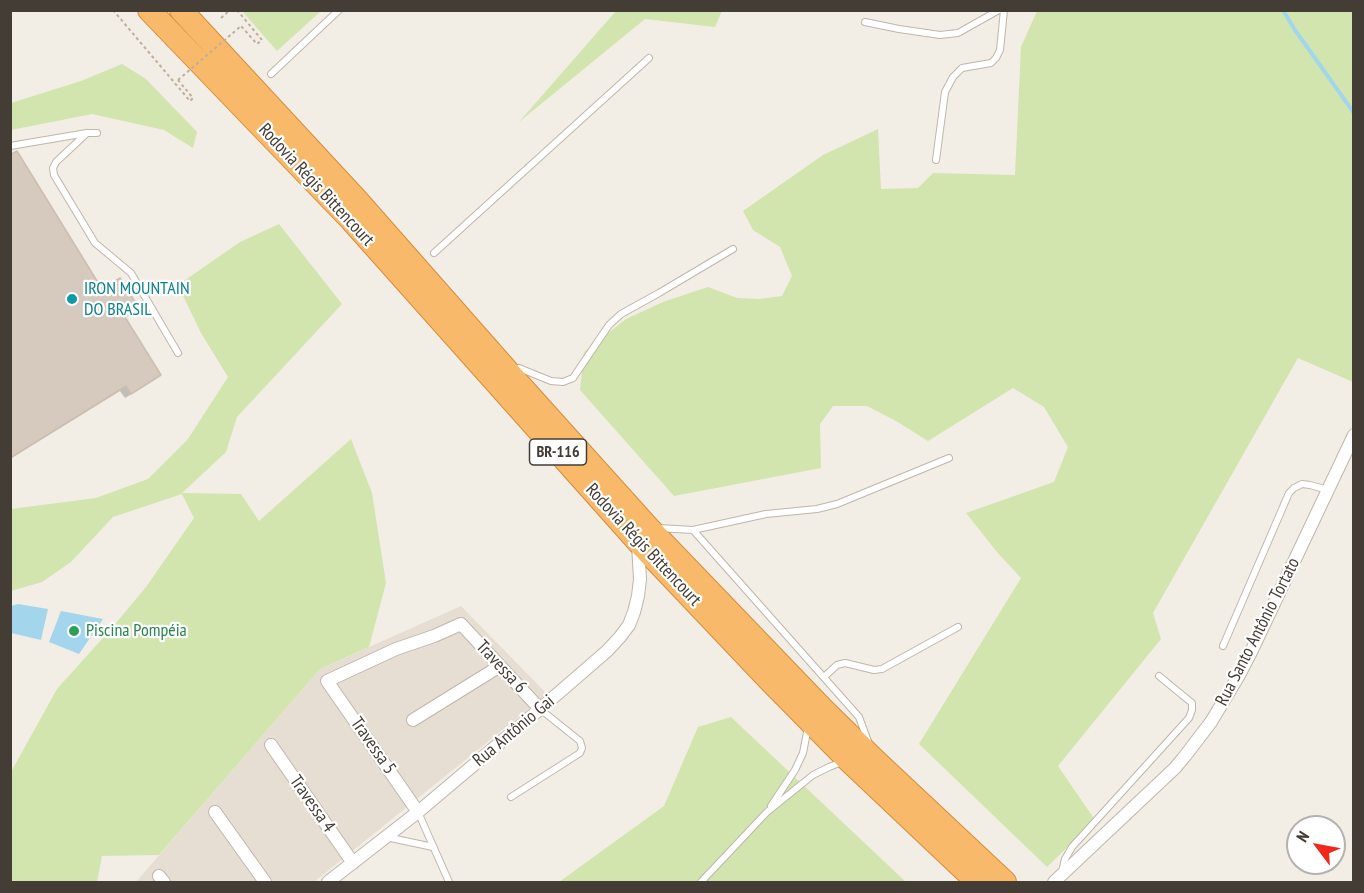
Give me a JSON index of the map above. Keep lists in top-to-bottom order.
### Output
{
  "streets": {
    "highway": ["Rodovia Régis Bittencourt", "BR-116"],
    "street": [
      "Rua Santo Antônio Tortato",
      "Travessa 6",
      "Rua Antônio Gai",
      "Travessa 5",
      "Travessa 4"
    ]
  },
  "crossings": [
    ["Rodovia Régis Bittencourt", "Rua Antônio Gai"],
    ["Travessa 6", "Rua Antônio Gai"],
    ["Travessa 6", "Travessa 5"],
    ["Rua Antônio Gai", "Travessa 5"],
    ["Rua Antônio Gai", "Travessa 4"]
  ],
  "places": ["IRON MOUNTAIN DO BRASIL", "Piscina Pompéia"],
  "north": "top left"
}
